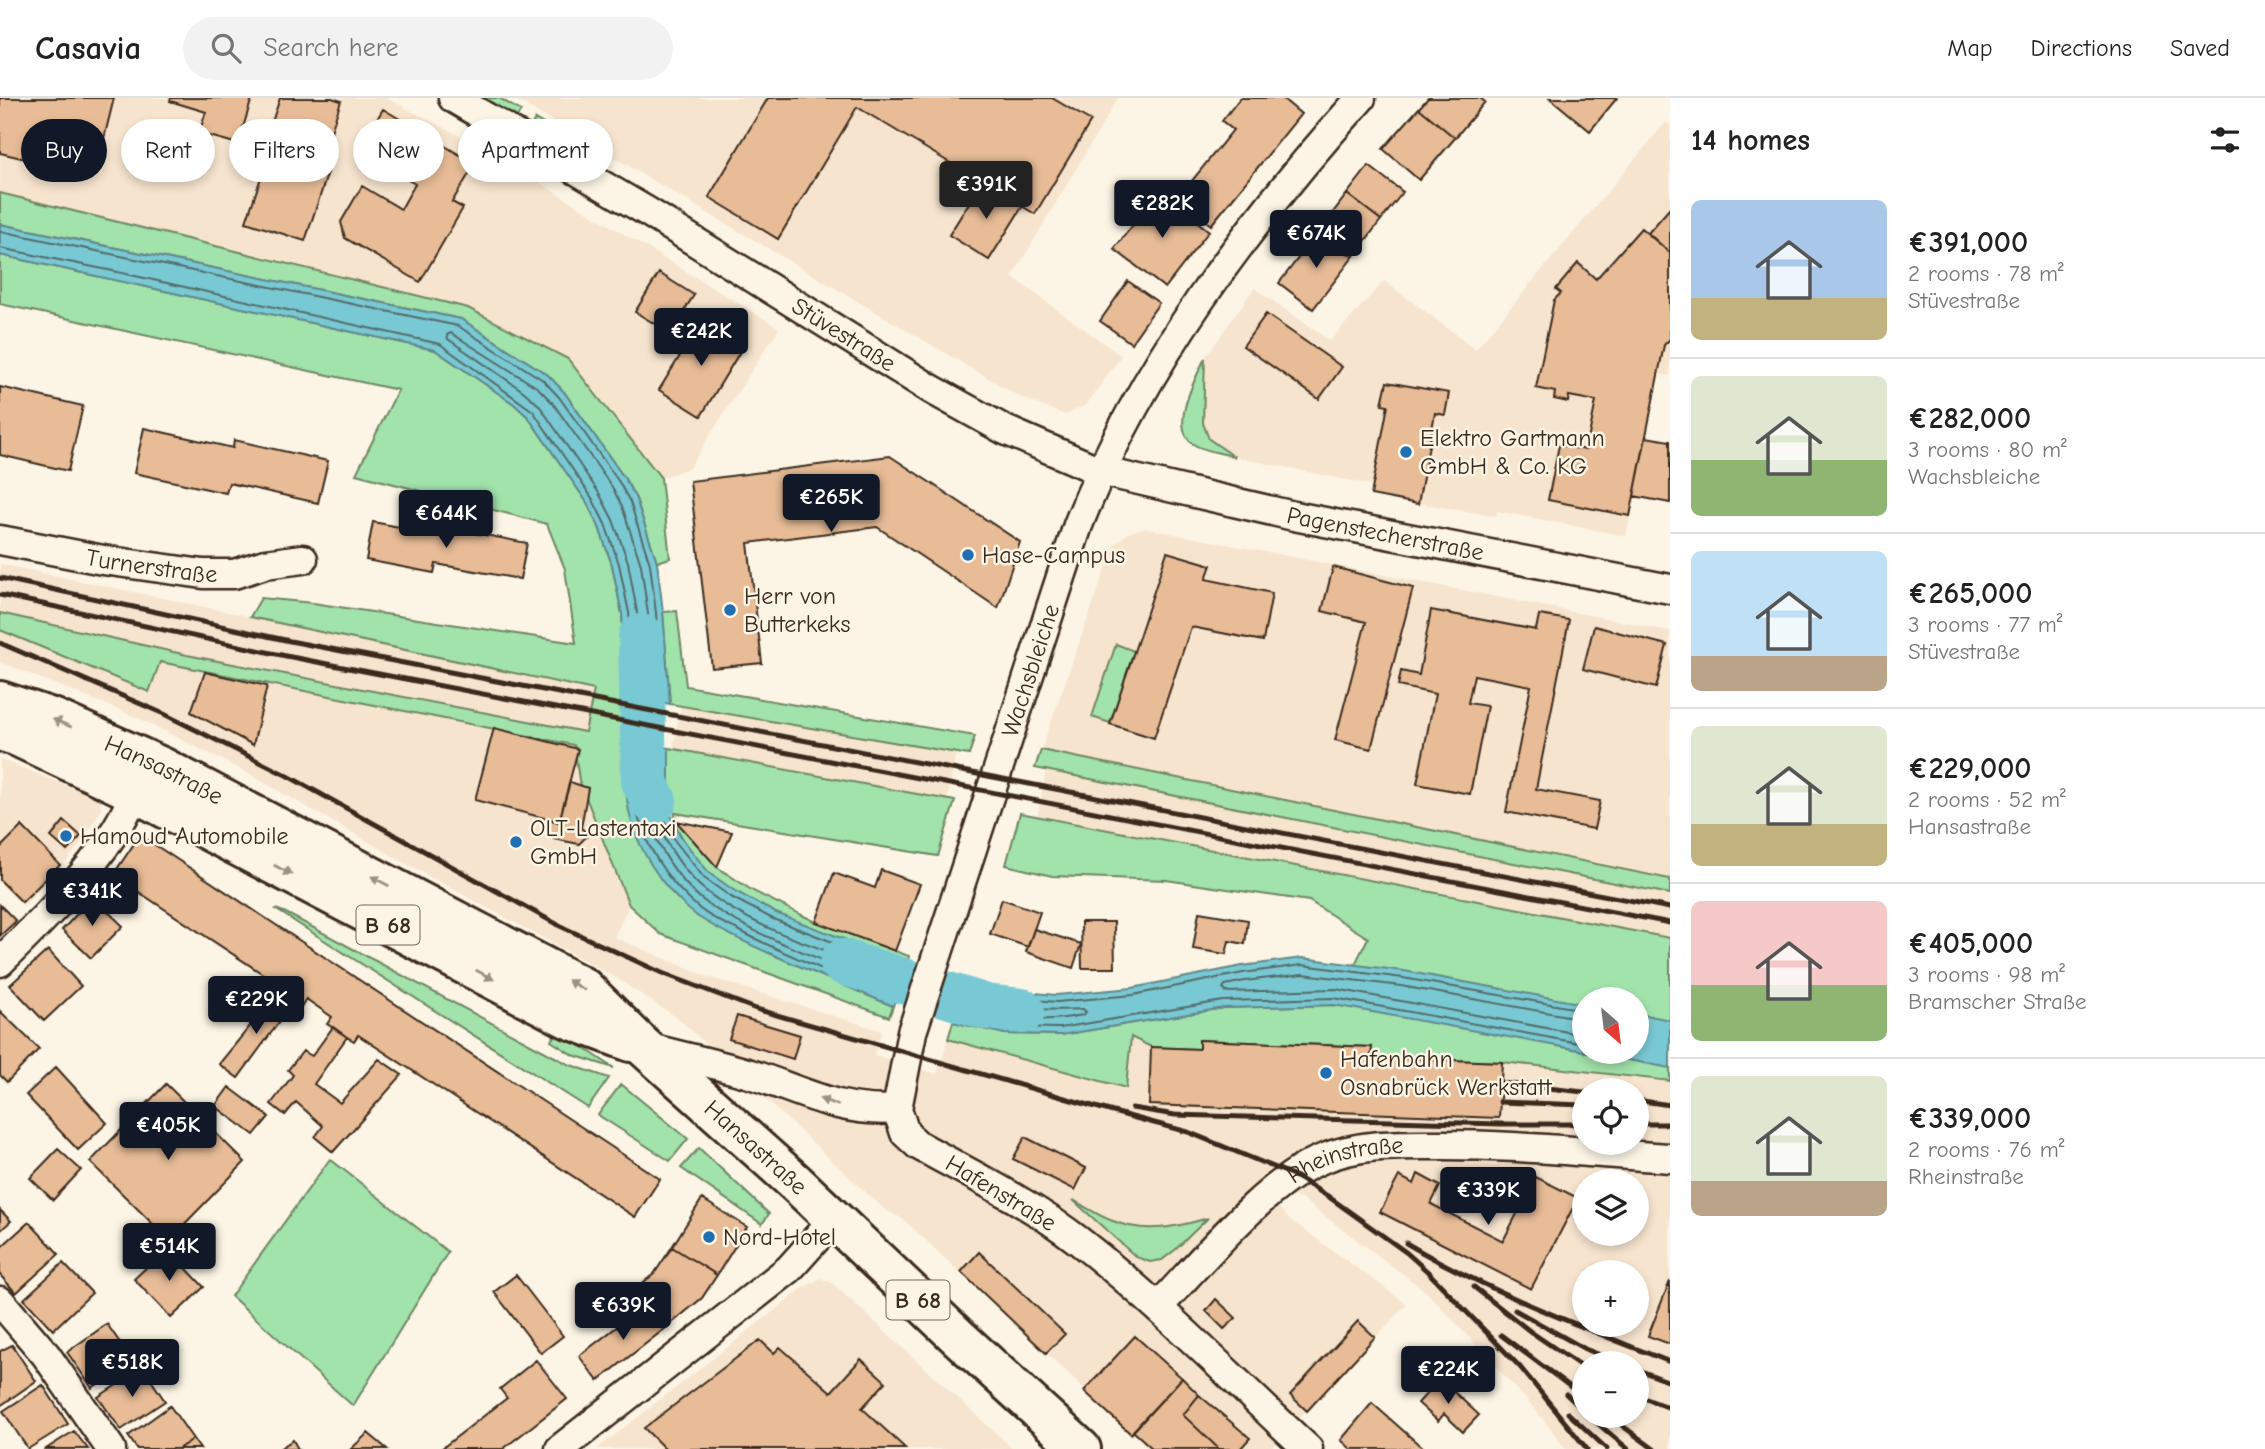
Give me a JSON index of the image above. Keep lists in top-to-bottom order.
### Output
{
  "streets": {
    "main road": ["Hansastraße", "B 68"],
    "street": [
      "Stüvestraße",
      "Pagenstecherstraße",
      "Turnerstraße",
      "Wachsbleiche",
      "Rheinstraße",
      "Hafenstraße"
    ]
  },
  "crossings": [
    ["Stüvestraße", "Pagenstecherstraße"],
    ["Stüvestraße", "Wachsbleiche"],
    ["Pagenstecherstraße", "Wachsbleiche"],
    ["Wachsbleiche", "Hafenstraße"],
    ["Rheinstraße", "Hafenstraße"]
  ],
  "places": [
    "Elektro Gartmann GmbH & Co. KG",
    "Hase-Campus",
    "Herr von Butterkeks",
    "Hamoud Automobile",
    "OLT-Lastentaxi GmbH",
    "Hafenbahn Osnabrück Werkstatt",
    "Nord-Hotel"
  ],
  "north": "bottom right",
  "page": {
    "header": "Casavia",
    "search": "Search here",
    "nav": ["Map", "Directions", "Saved"],
    "heading": "14 homes",
    "chip": [
      "Buy",
      "Rent",
      "Filters",
      "New",
      "Apartment"
    ],
    "price": [
      "€391K",
      "€282K",
      "€674K",
      "€242K",
      "€265K",
      "€644K",
      "€341K",
      "€229K",
      "€405K",
      "€339K",
      "€514K",
      "€639K",
      "€518K",
      "€224K"
    ],
    "list": [
      {
        "name": "€391,000",
        "note": "2 rooms · 78 m² · Stüvestraße"
      },
      {
        "name": "€282,000",
        "note": "3 rooms · 80 m² · Wachsbleiche"
      },
      {
        "name": "€265,000",
        "note": "3 rooms · 77 m² · Stüvestraße"
      },
      {
        "name": "€229,000",
        "note": "2 rooms · 52 m² · Hansastraße"
      },
      {
        "name": "€405,000",
        "note": "3 rooms · 98 m² · Bramscher Straße"
      },
      {
        "name": "€339,000",
        "note": "2 rooms · 76 m² · Rheinstraße"
      }
    ],
    "map_buttons": ["+", "−"]
  }
}
